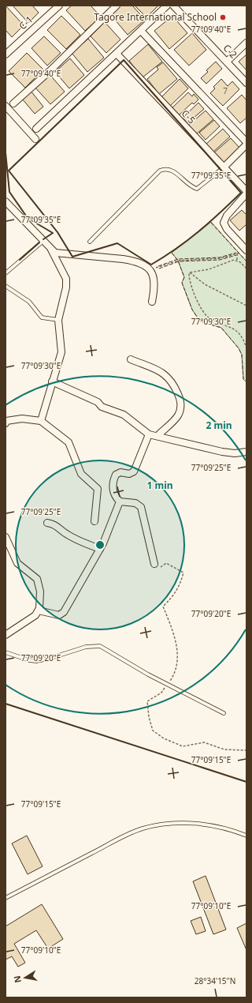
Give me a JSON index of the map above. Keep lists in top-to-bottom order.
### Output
{
  "streets": {
    "street": ["C-1", "C-2", "C-5"]
  },
  "places": ["Tagore International School"],
  "house_numbers": ["7"],
  "north": "left",
  "coordinates": [
    "77°09'40\"E",
    "77°09'35\"E",
    "77°09'30\"E",
    "77°09'25\"E",
    "77°09'20\"E",
    "77°09'15\"E",
    "77°09'10\"E",
    "28°34'15\"N"
  ],
  "rings": ["2 min", "1 min"]
}
